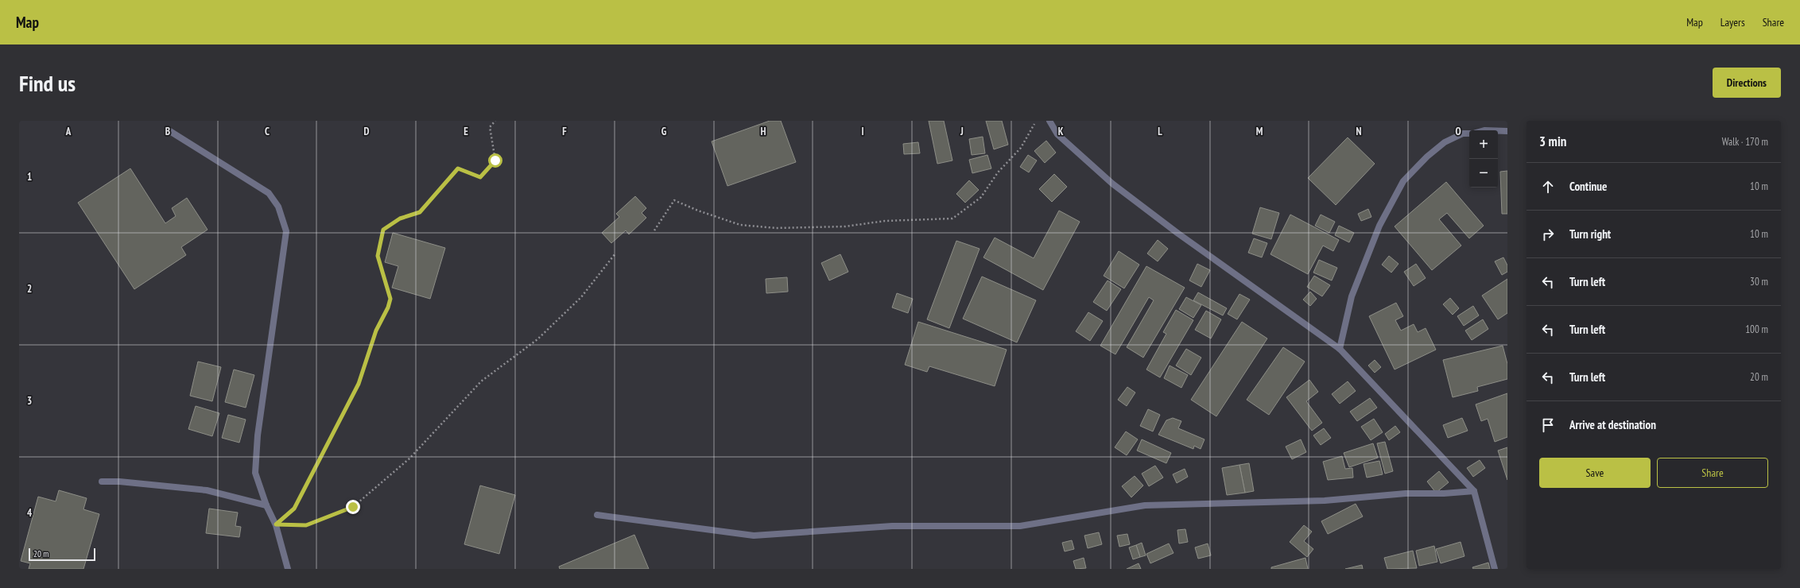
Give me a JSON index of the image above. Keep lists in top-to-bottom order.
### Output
{
  "scale_bar": "20 m",
  "page": {
    "header": "Map",
    "nav": ["Map", "Layers", "Share"],
    "buttons": [
      "Directions",
      ["Save", "Share"]
    ],
    "title": "Find us",
    "heading": ["3 min", "Walk · 170 m"],
    "map_buttons": ["+", "−"],
    "list": [
      ["Continue", "10 m"],
      ["Turn right", "10 m"],
      ["Turn left", "30 m"],
      ["Turn left", "100 m"],
      ["Turn left", "20 m"],
      "Arrive at destination"
    ],
    "scale": "20 m"
  },
  "grid": {
    "columns": [
      "A",
      "B",
      "C",
      "D",
      "E",
      "F",
      "G",
      "H",
      "I",
      "J",
      "K",
      "L",
      "M",
      "N",
      "O"
    ],
    "rows": [
      "1",
      "2",
      "3",
      "4"
    ]
  }
}
